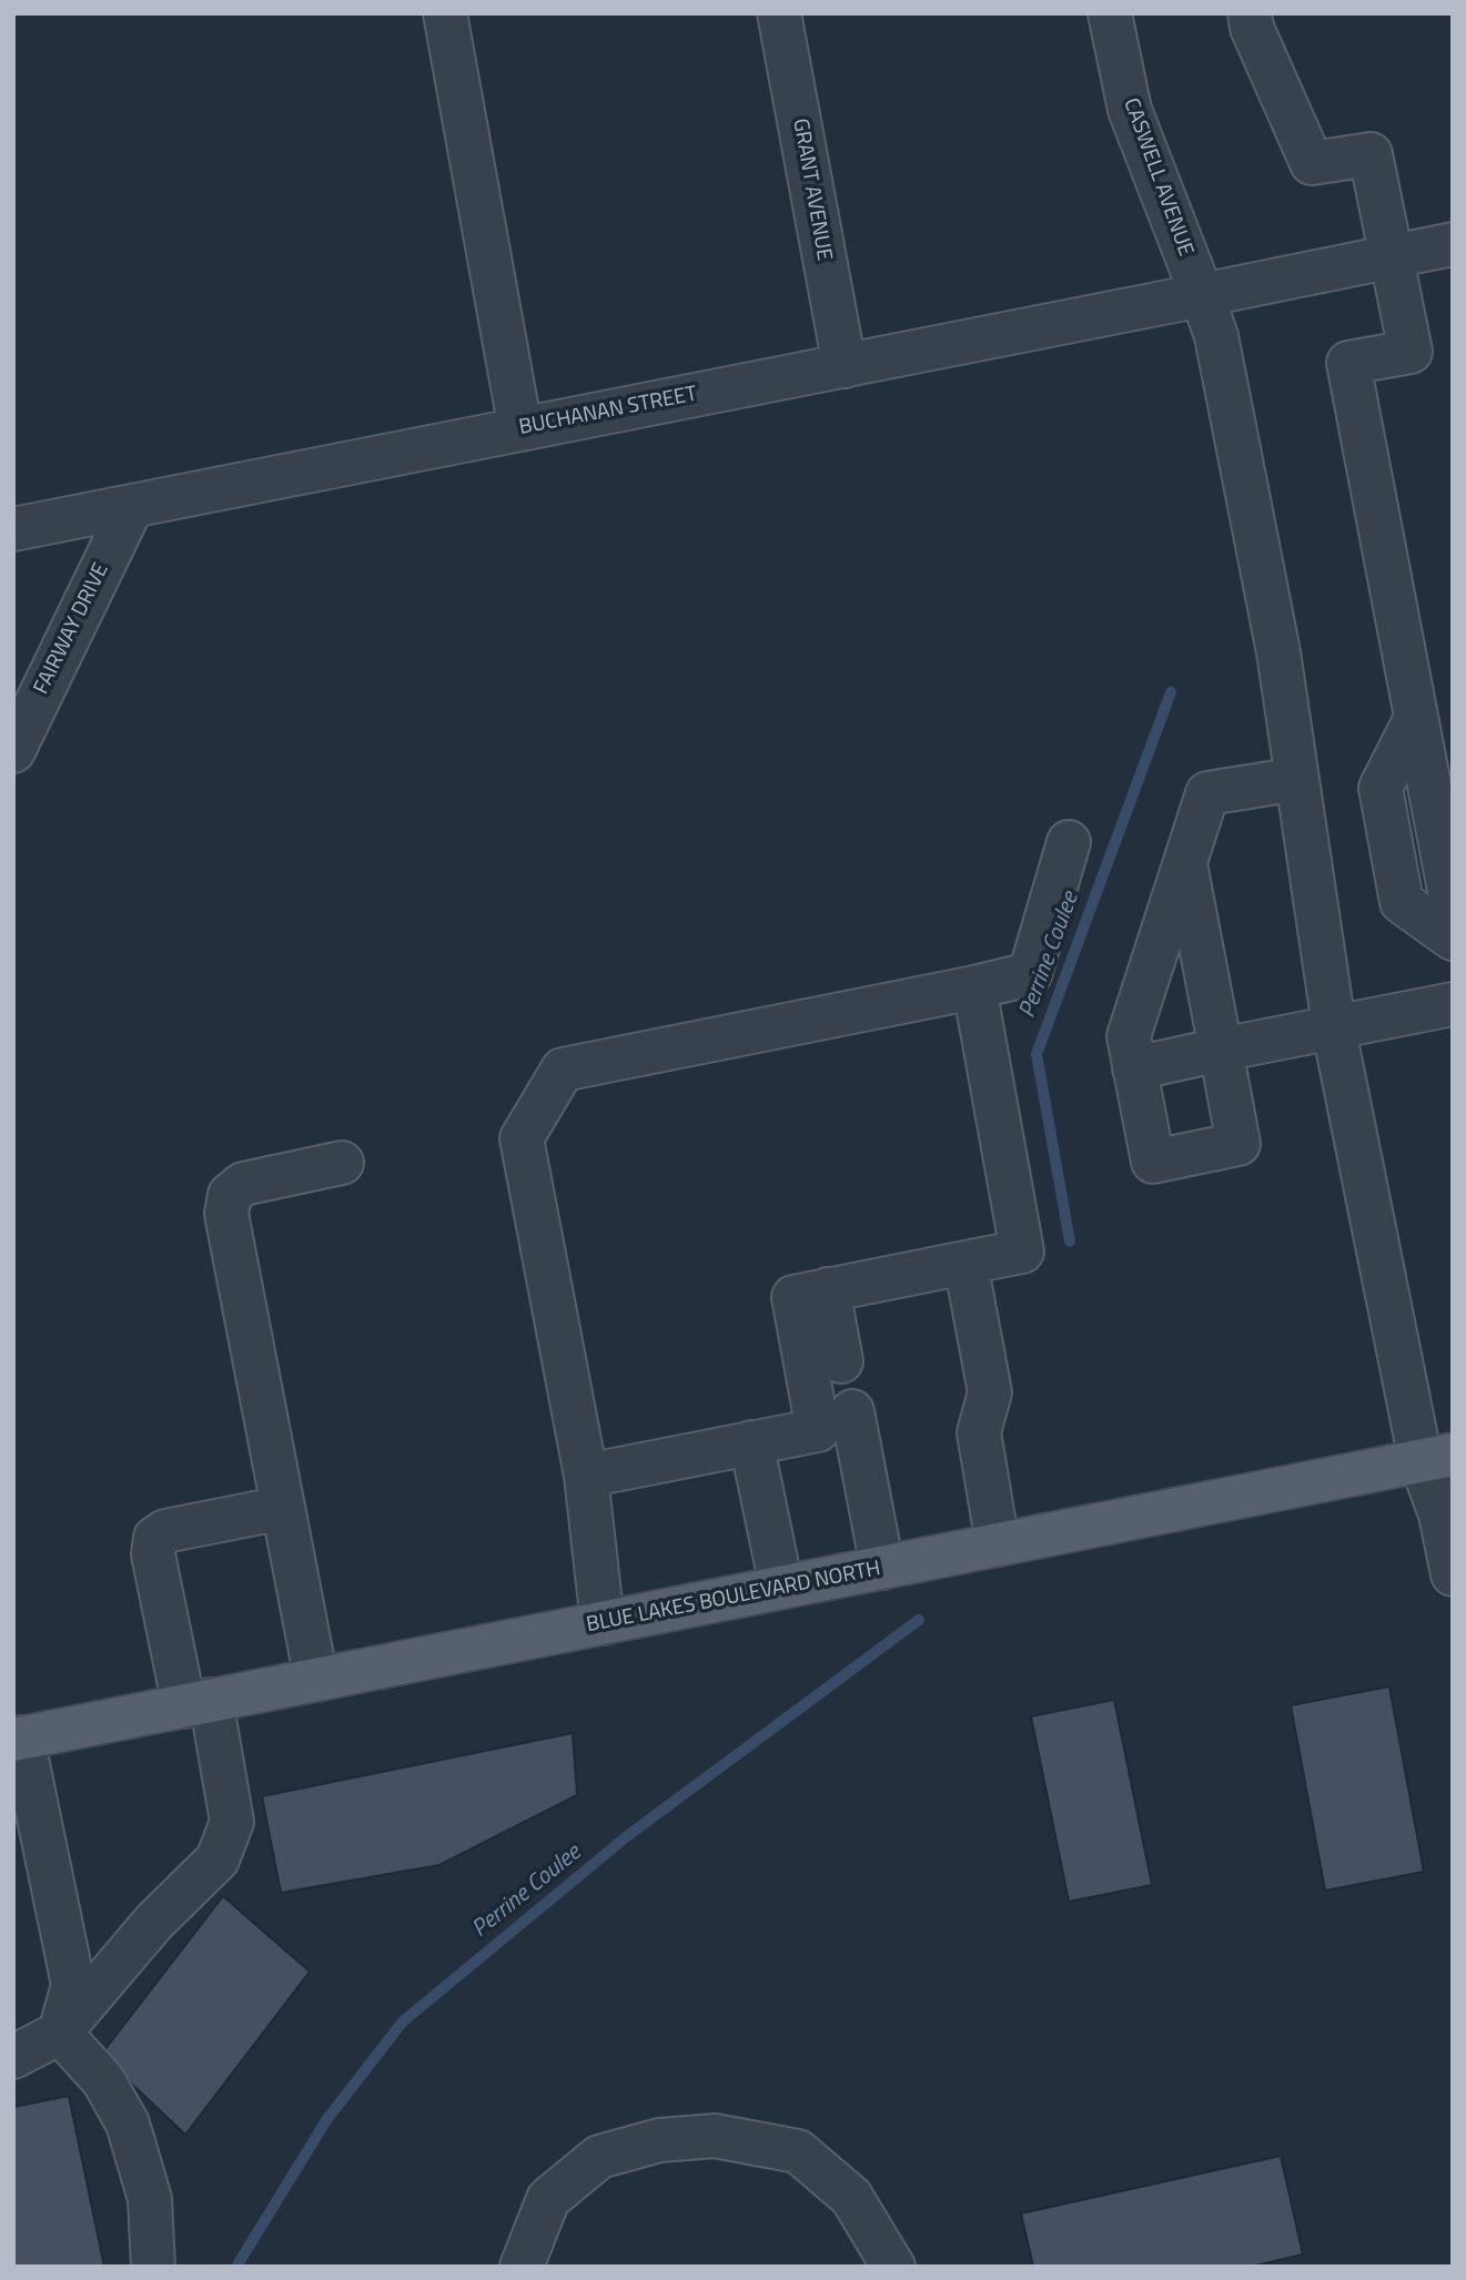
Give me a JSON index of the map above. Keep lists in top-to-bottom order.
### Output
{
  "streets": {
    "main road": ["BLUE LAKES BOULEVARD NORTH"],
    "street": [
      "CASWELL AVENUE",
      "GRANT AVENUE",
      "BUCHANAN STREET",
      "FAIRWAY DRIVE"
    ]
  },
  "crossings": [
    ["CASWELL AVENUE", "BUCHANAN STREET"],
    ["CASWELL AVENUE", "BLUE LAKES BOULEVARD NORTH"],
    ["GRANT AVENUE", "BUCHANAN STREET"],
    ["BUCHANAN STREET", "FAIRWAY DRIVE"]
  ],
  "water": ["Perrine Coulee"]
}
